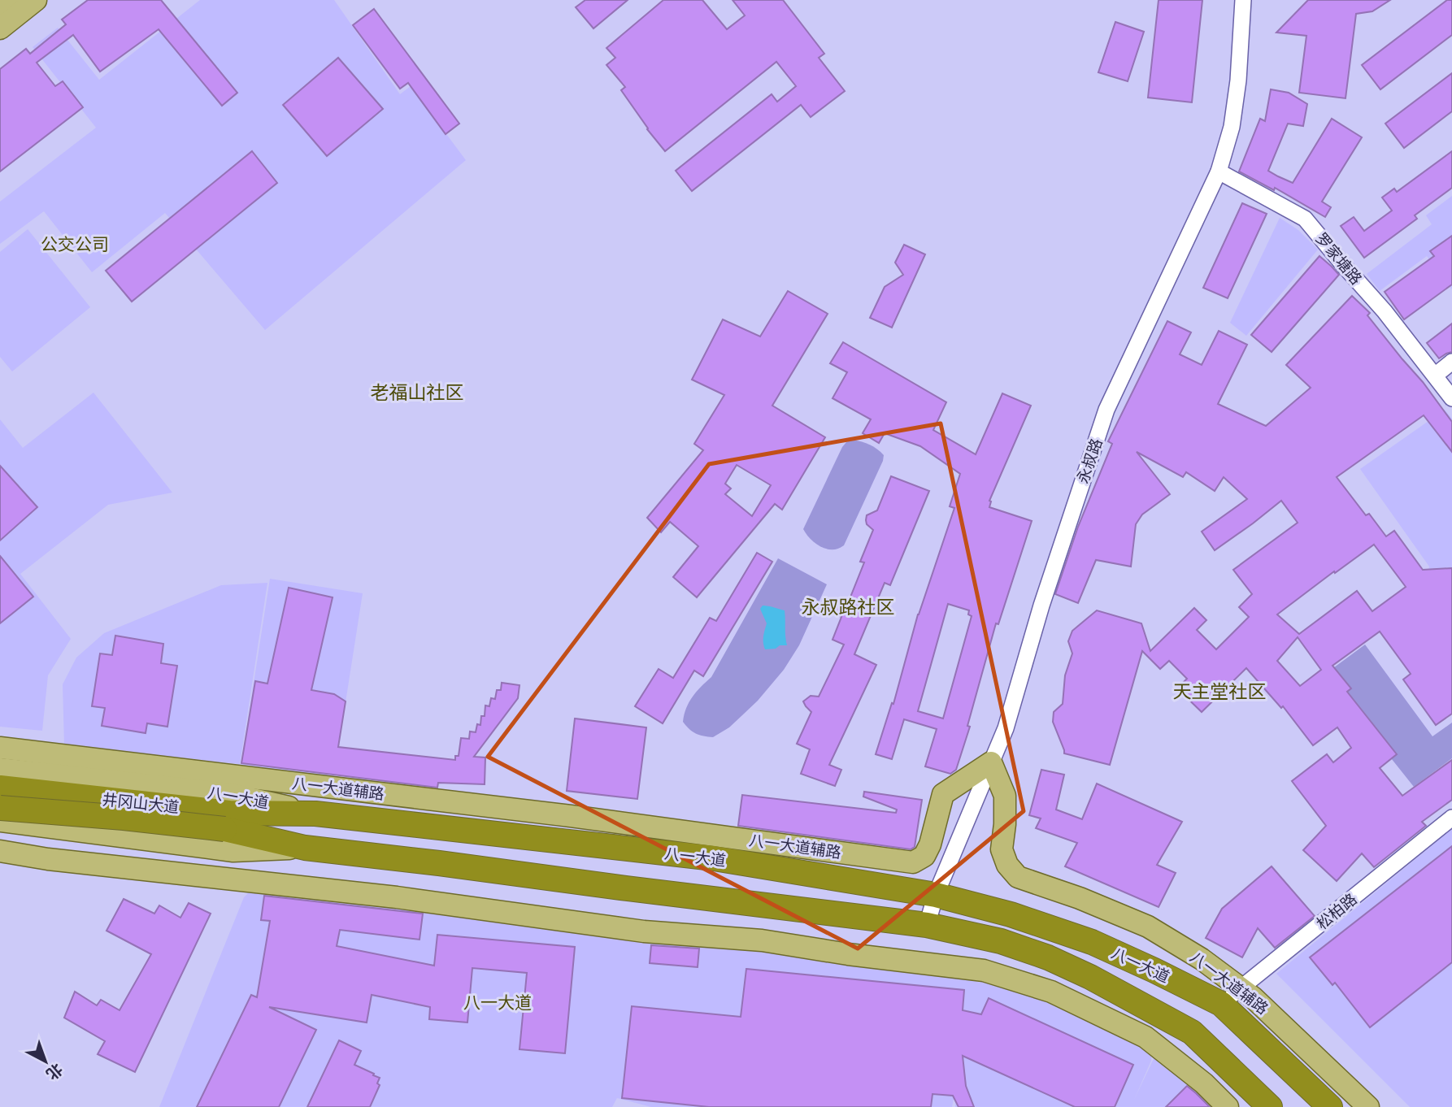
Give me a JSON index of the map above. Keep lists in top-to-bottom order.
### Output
{
  "streets": {
    "highway": ["八一大道", "井冈山大道"],
    "main road": ["八一大道辅路"],
    "street": ["罗家塘路", "永叔路", "松柏路"]
  },
  "crossings": [
    ["罗家塘路", "永叔路"],
    ["永叔路", "八一大道辅路"],
    ["永叔路", "八一大道"],
    ["八一大道辅路", "松柏路"],
    ["八一大道", "井冈山大道"],
    ["八一大道", "松柏路"]
  ],
  "districts": [
    "公交公司",
    "老福山社区",
    "永叔路社区",
    "天主堂社区",
    "八一大道"
  ],
  "north": "bottom right"
}
